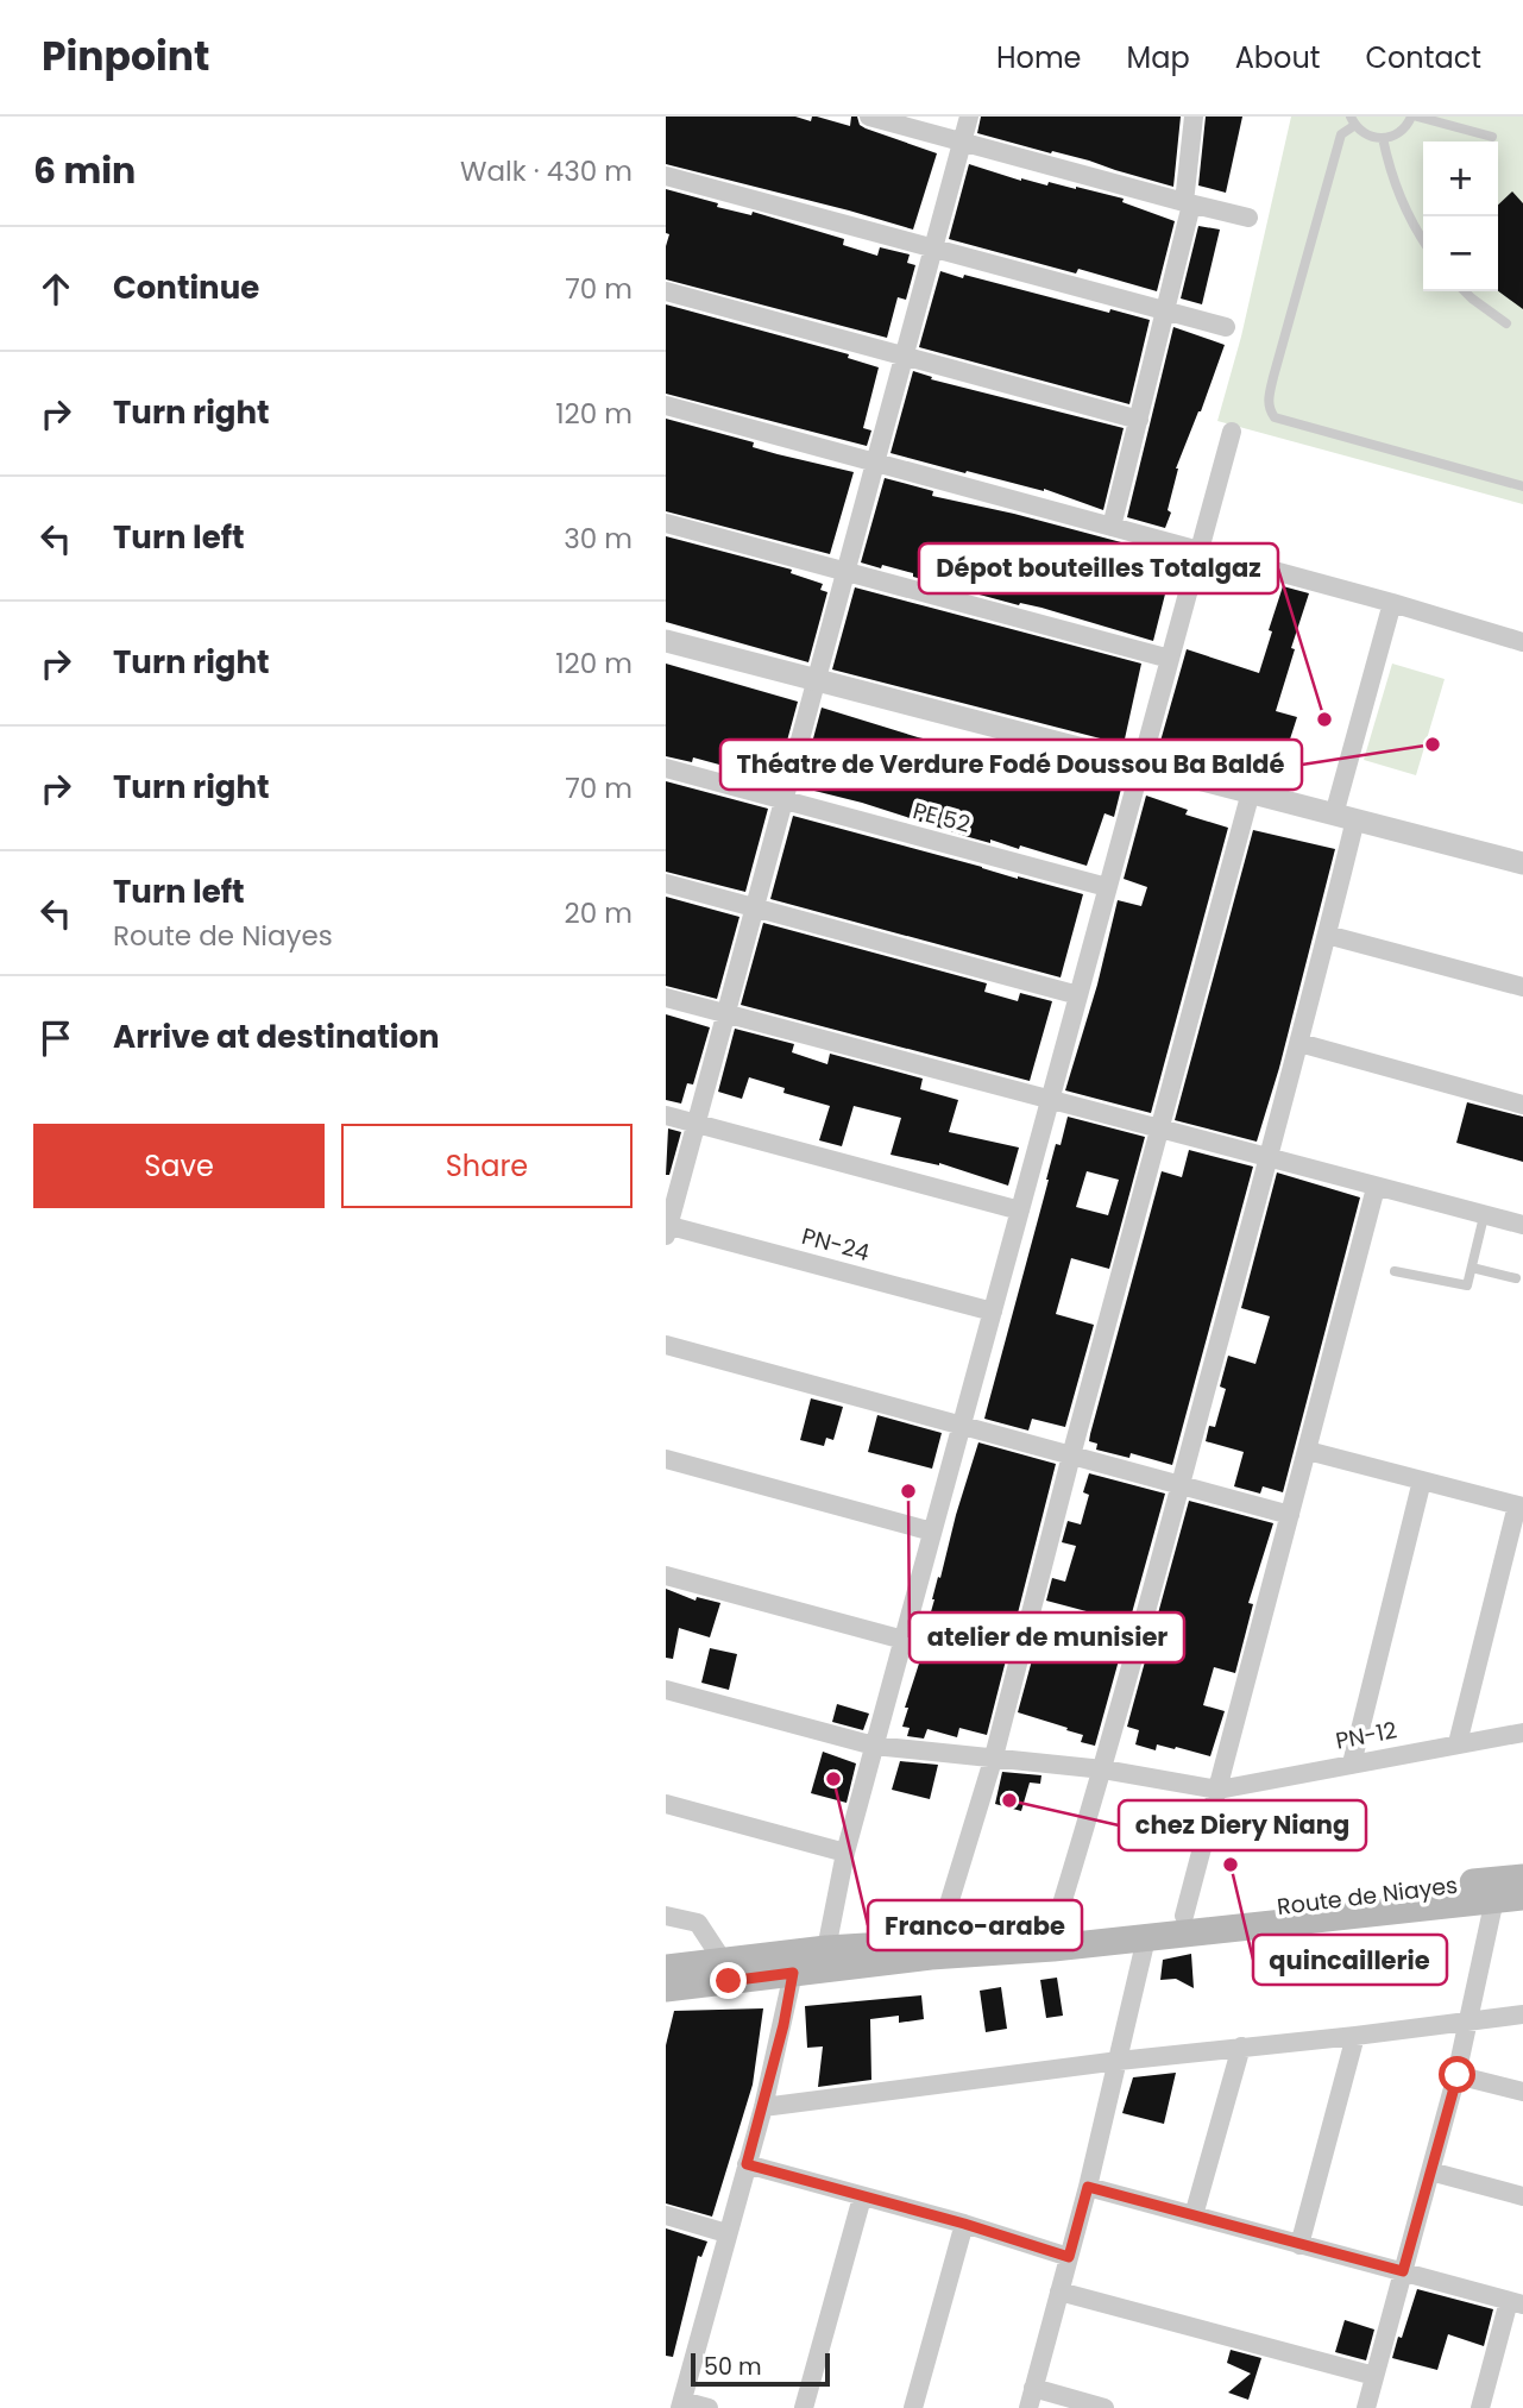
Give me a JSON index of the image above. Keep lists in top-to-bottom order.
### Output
{
  "streets": {
    "main road": ["Route de Niayes"],
    "street": ["PE 52", "PN-24", "PN-12"]
  },
  "places": [
    "Dépot bouteilles Totalgaz",
    "Théatre de Verdure Fodé Doussou Ba Baldé",
    "atelier de munisier",
    "Franco-arabe",
    "chez Diery Niang",
    "quincaillerie"
  ],
  "scale_bar": "50 m",
  "page": {
    "header": "Pinpoint",
    "nav": [
      "Home",
      "Map",
      "About",
      "Contact"
    ],
    "heading": ["6 min", "Walk · 430 m"],
    "map_buttons": ["+", "−"],
    "list": [
      ["Continue", "70 m"],
      ["Turn right", "120 m"],
      ["Turn left", "30 m"],
      ["Turn right", "120 m"],
      ["Turn right", "70 m"],
      ["Turn left", "Route de Niayes", "20 m"],
      "Arrive at destination"
    ],
    "buttons": ["Save", "Share"],
    "scale": "50 m"
  }
}
